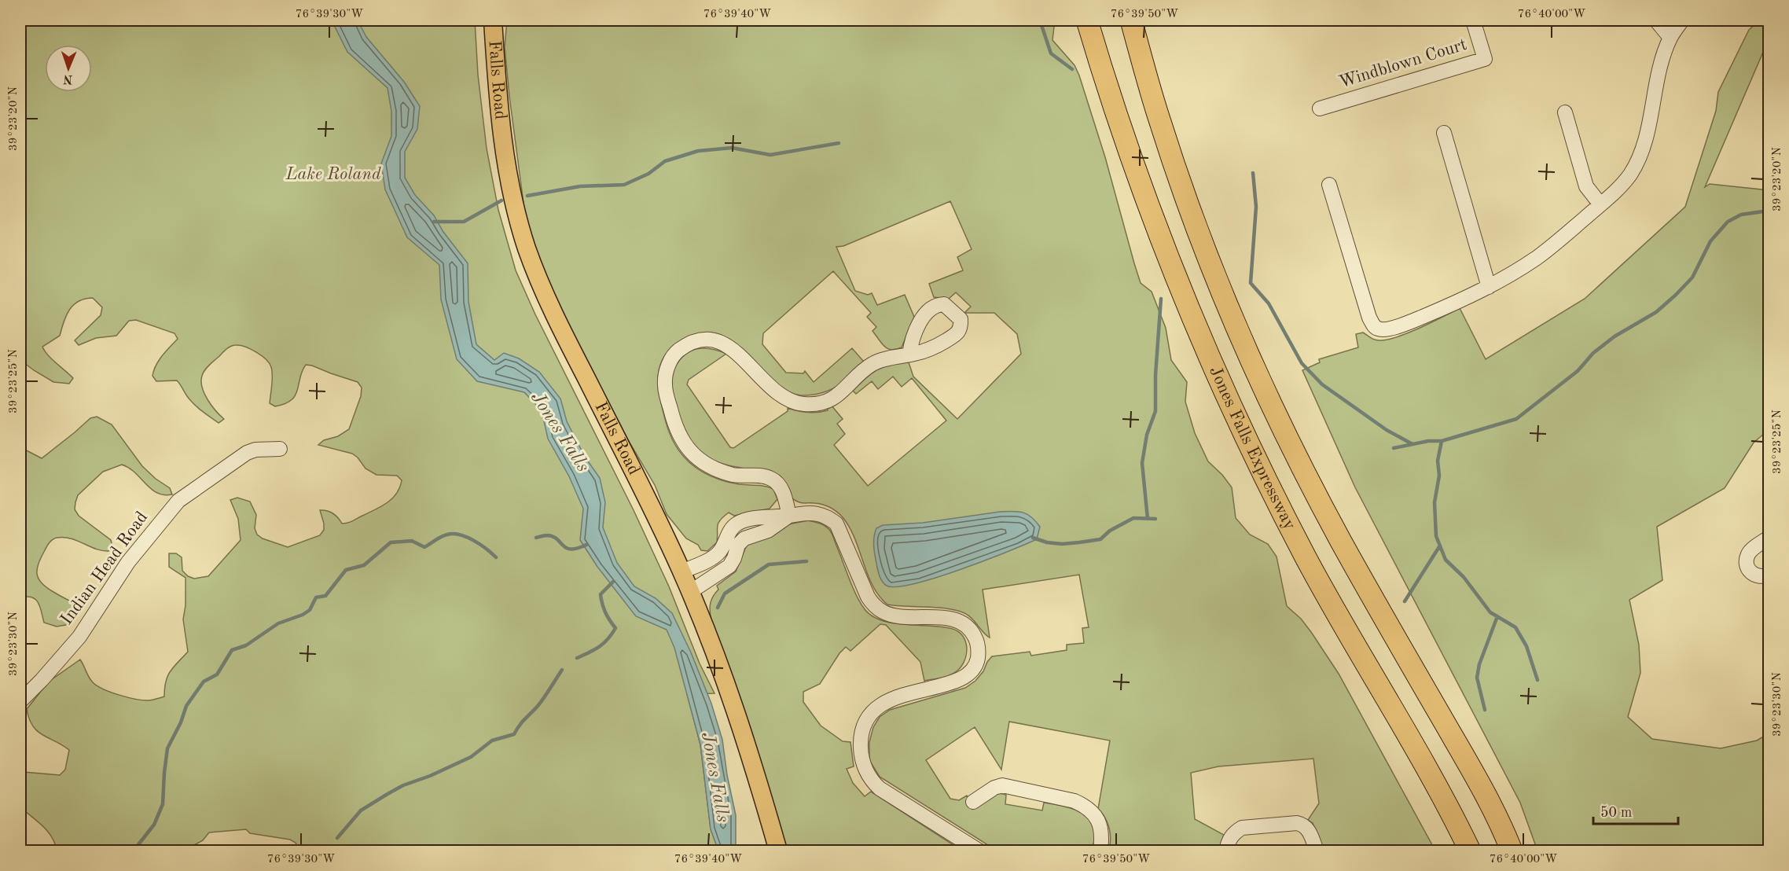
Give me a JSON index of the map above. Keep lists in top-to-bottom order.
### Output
{
  "streets": {
    "highway": ["Jones Falls Expressway"],
    "main road": ["Falls Road"],
    "street": ["Windblown Court", "Indian Head Road"]
  },
  "water": ["Jones Falls"],
  "parks": ["Lake Roland"],
  "scale_bar": "50 m",
  "north": "bottom",
  "coordinates": [
    "76°39'30\"W",
    "76°39'40\"W",
    "76°39'50\"W",
    "76°40'00\"W",
    "39°23'20\"N",
    "39°23'25\"N",
    "39°23'30\"N"
  ]
}
